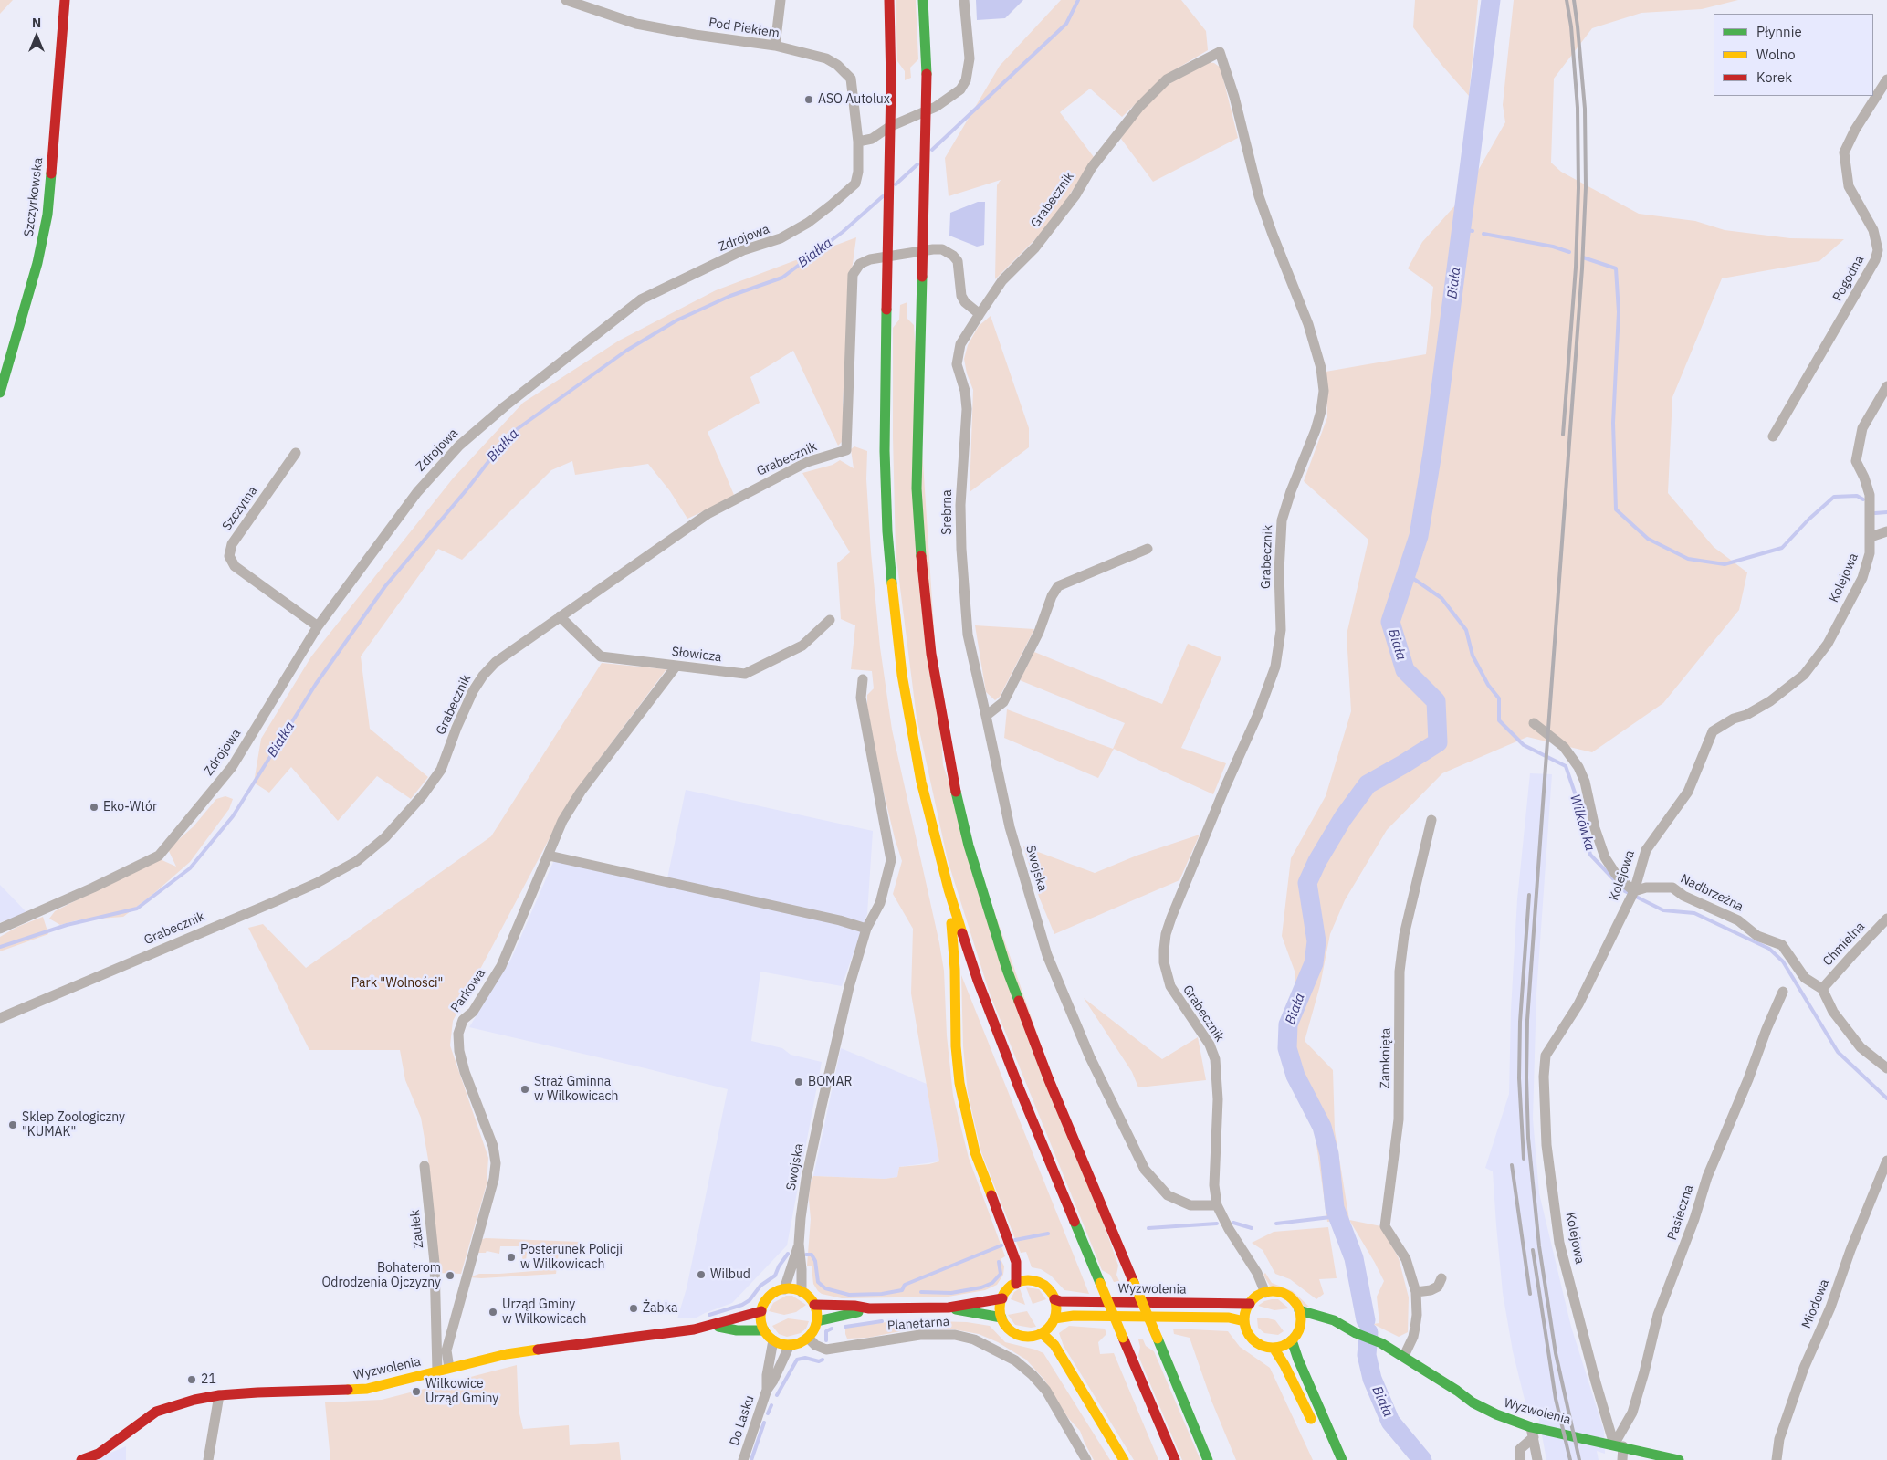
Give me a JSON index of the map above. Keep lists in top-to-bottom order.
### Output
{
  "streets": {
    "main road": ["Szczyrkowska", "Wyzwolenia"],
    "street": [
      "Pod Piekłem",
      "Grabecznik",
      "Zdrojowa",
      "Pogodna",
      "Szczytna",
      "Srebrna",
      "Kolejowa",
      "Słowicza",
      "Swojska",
      "Nadbrzeżna",
      "Chmielna",
      "Parkowa",
      "Zamknięta",
      "Pasieczna",
      "Zaułek",
      "Miodowa",
      "Planetarna",
      "Do Lasku"
    ]
  },
  "crossings": [
    ["Pod Piekłem", "Zdrojowa"],
    ["Grabecznik", "Srebrna"],
    ["Grabecznik", "Słowicza"],
    ["Grabecznik", "Swojska"],
    ["Grabecznik", "Wyzwolenia"],
    ["Zdrojowa", "Szczytna"],
    ["Srebrna", "Swojska"],
    ["Kolejowa", "Nadbrzeżna"],
    ["Kolejowa", "Pasieczna"],
    ["Kolejowa", "Wyzwolenia"],
    ["Słowicza", "Parkowa"],
    ["Nadbrzeżna", "Chmielna"],
    ["Parkowa", "Wyzwolenia"],
    ["Zamknięta", "Wyzwolenia"],
    ["Pasieczna", "Wyzwolenia"],
    ["Zaułek", "Wyzwolenia"],
    ["Wyzwolenia", "Planetarna"]
  ],
  "water": ["Białka", "Biała", "Wilkówka"],
  "parks": ["Park \"Wolności\""],
  "places": [
    "ASO Autolux",
    "Eko-Wtór",
    "BOMAR",
    "Straż Gminna w Wilkowicach",
    "Sklep Zoologiczny \"KUMAK\"",
    "Posterunek Policji w Wilkowicach",
    "Wilbud",
    "Bohaterom Odrodzenia Ojczyzny",
    "Żabka",
    "Urząd Gminy w Wilkowicach",
    "21",
    "Wilkowice Urząd Gminy"
  ],
  "legend": ["Płynnie", "Wolno", "Korek"],
  "north": "top"
}
